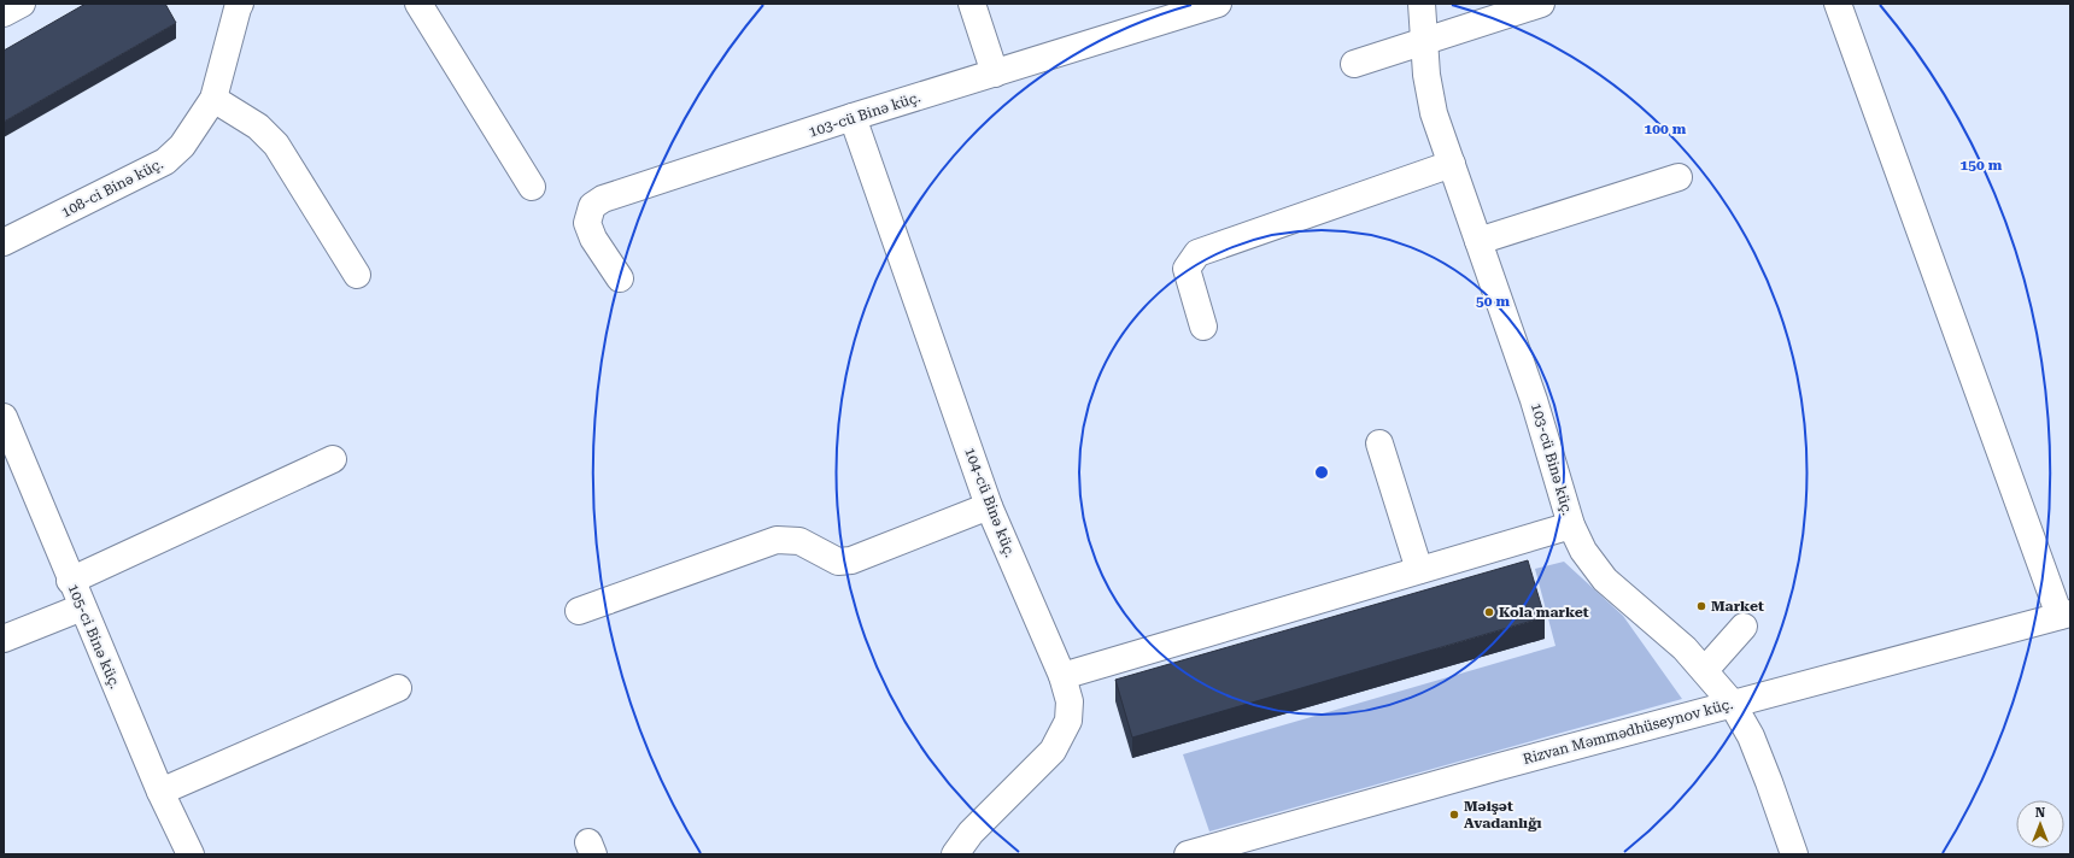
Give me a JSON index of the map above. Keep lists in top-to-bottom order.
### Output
{
  "streets": {
    "street": [
      "103-cü Binə küç.",
      "108-ci Binə küç.",
      "104-cü Binə küç.",
      "105-ci Binə küç.",
      "Rizvan Məmmədhüseynov küç."
    ]
  },
  "crossings": [
    ["103-cü Binə küç.", "104-cü Binə küç."],
    ["103-cü Binə küç.", "Rizvan Məmmədhüseynov küç."]
  ],
  "places": ["Market", "Kola market", "Məişət Avadanlığı"],
  "north": "top",
  "rings": ["100 m", "150 m", "50 m"]
}
